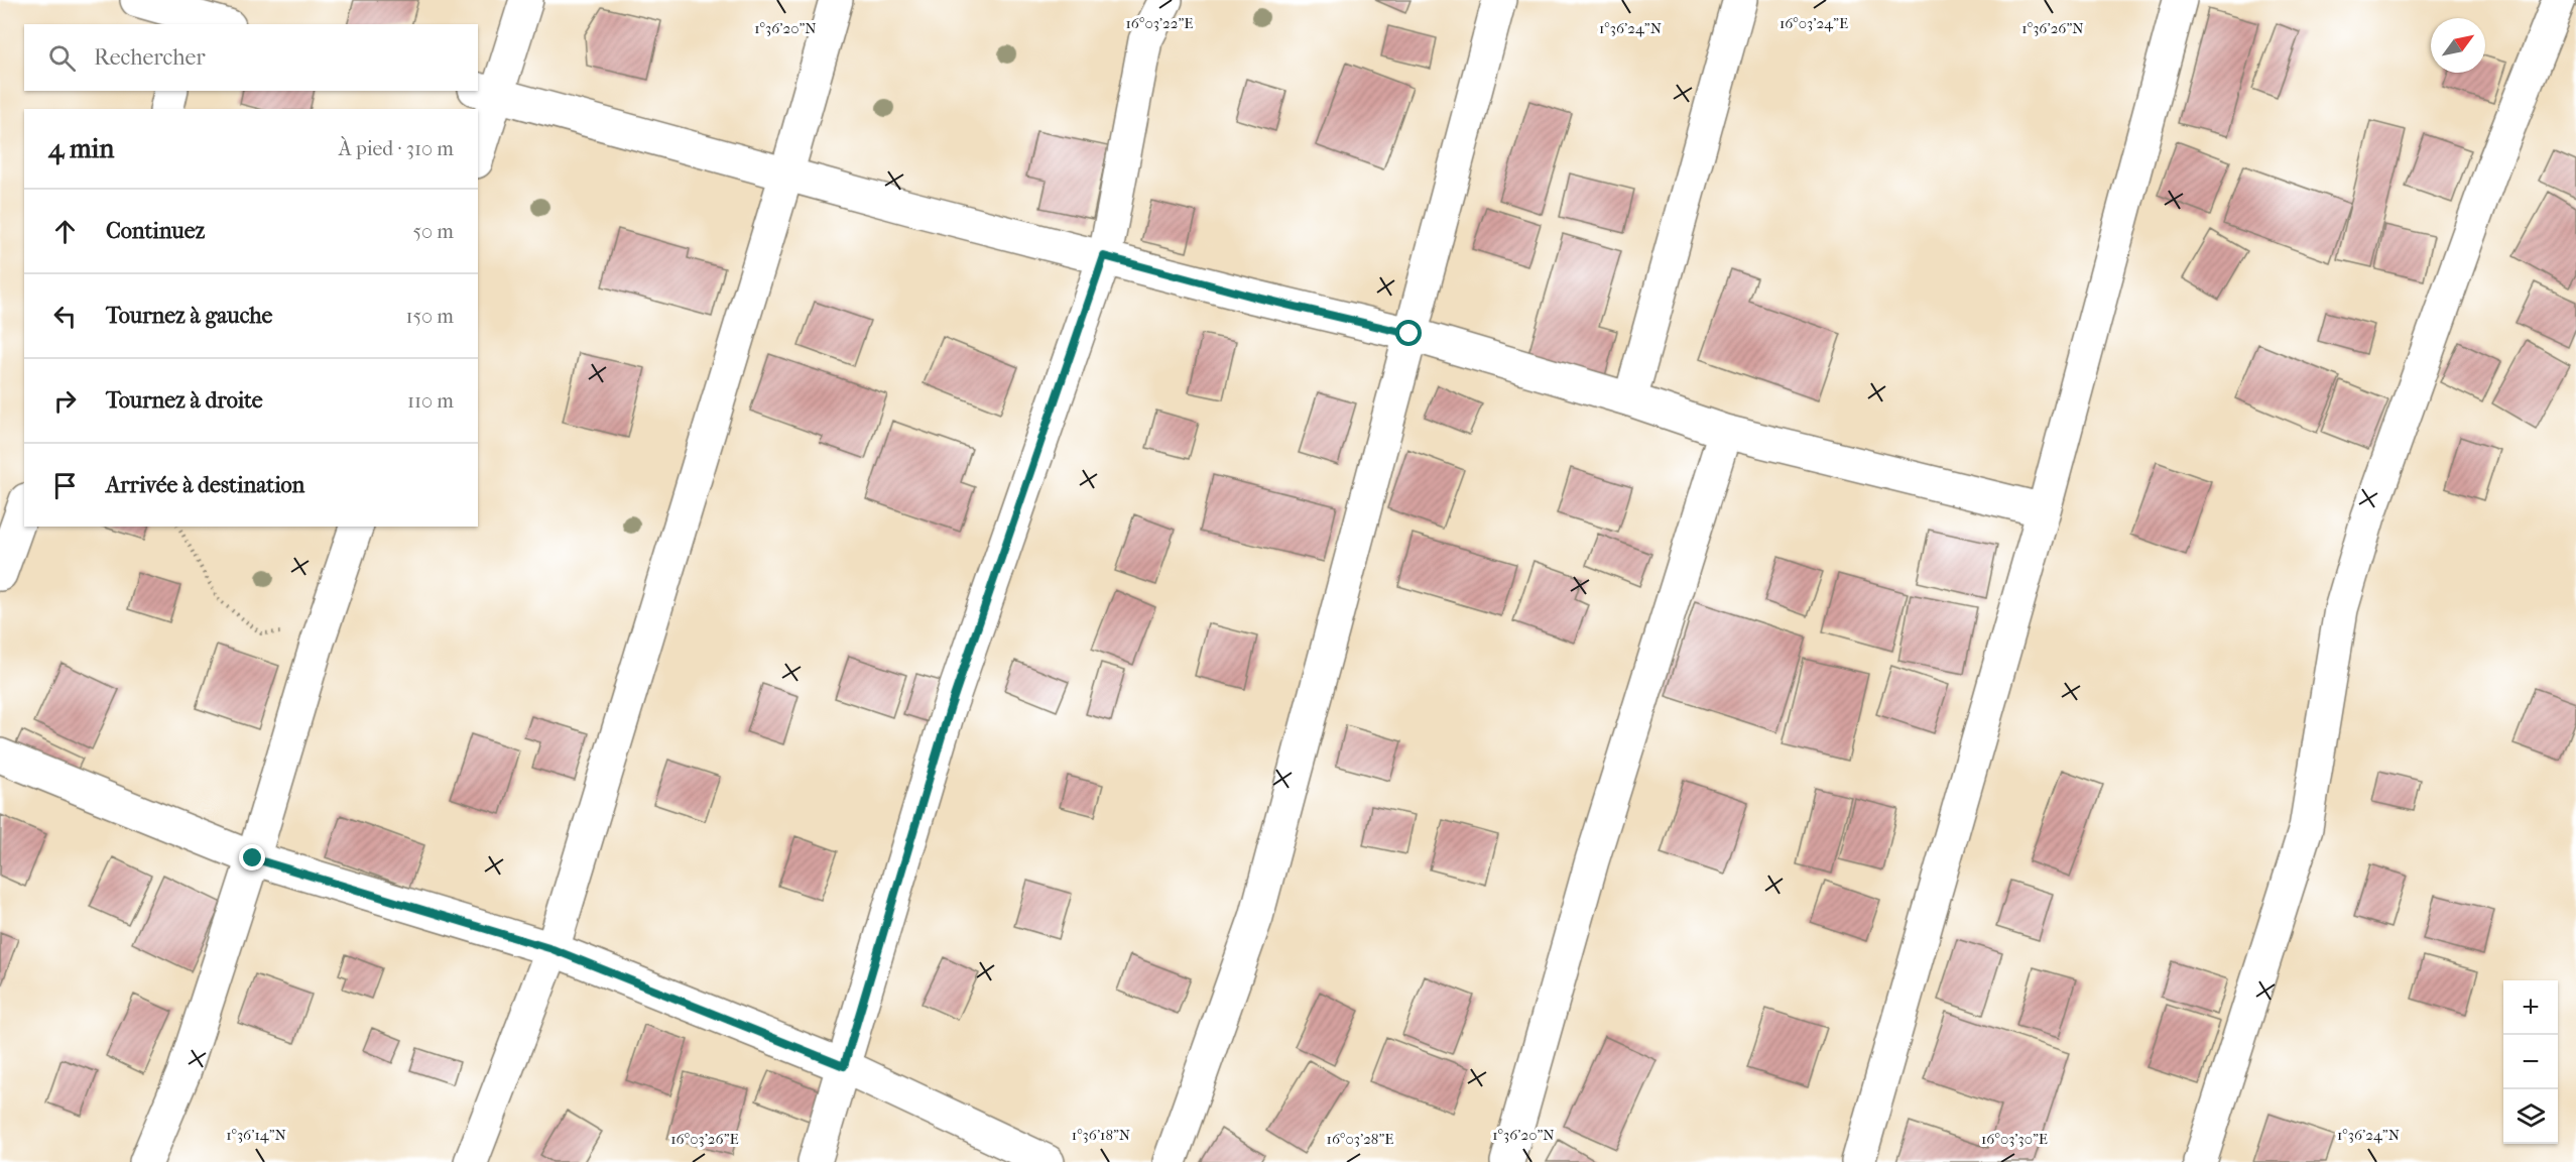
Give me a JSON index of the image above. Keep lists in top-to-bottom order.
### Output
{
  "north": "top right",
  "page": {
    "search": "Rechercher",
    "heading": ["4 min", "À pied · 310 m"],
    "list": [
      ["Continuez", "50 m"],
      ["Tournez à gauche", "150 m"],
      ["Tournez à droite", "110 m"],
      "Arrivée à destination"
    ],
    "map_buttons": ["+", "−"]
  },
  "coordinates": [
    "16°03'22\"E",
    "16°03'24\"E",
    "1°36'20\"N",
    "1°36'24\"N",
    "1°36'26\"N",
    "1°36'14\"N",
    "1°36'18\"N",
    "16°03'26\"E",
    "16°03'28\"E",
    "16°03'30\"E"
  ]
}
